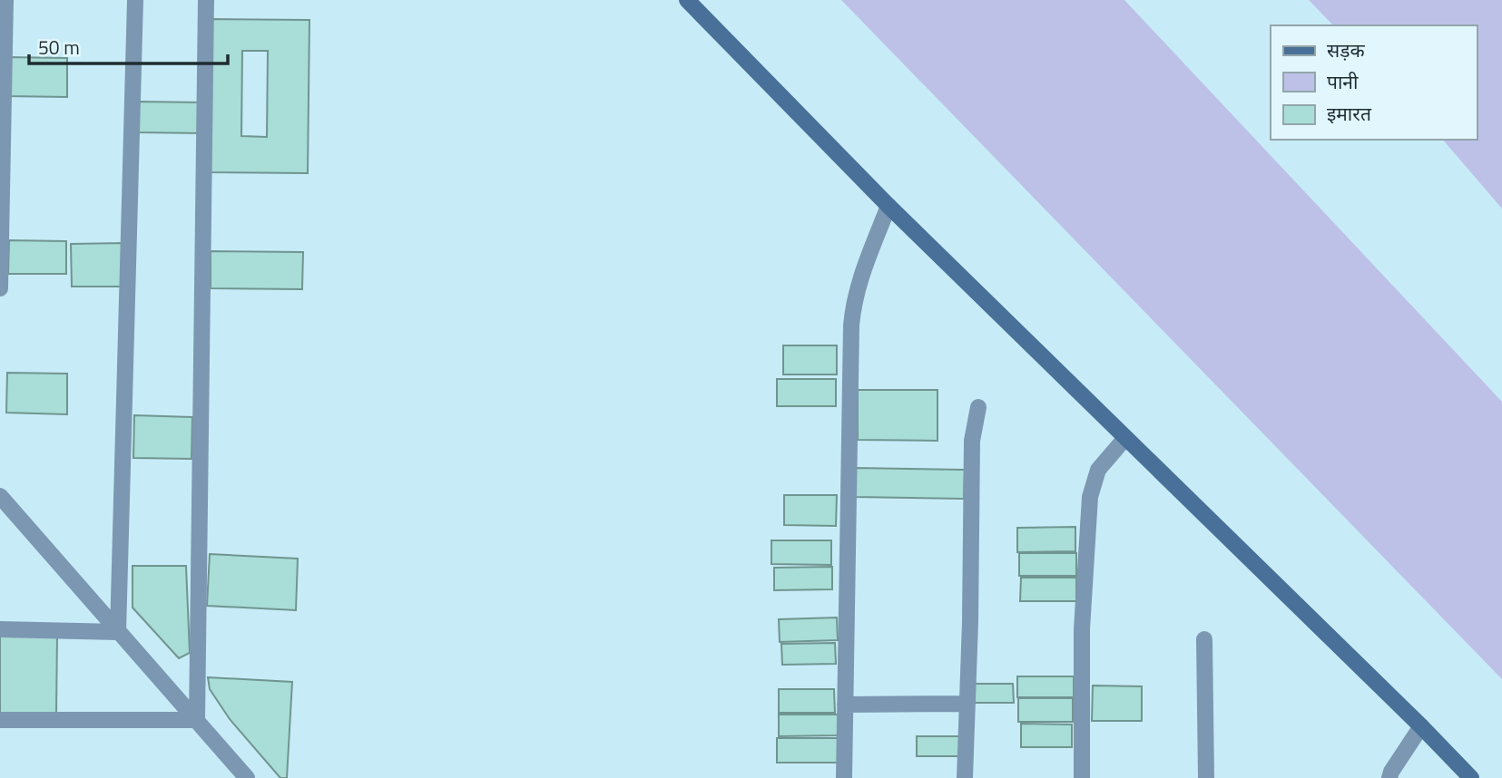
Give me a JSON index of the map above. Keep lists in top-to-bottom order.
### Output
{
  "legend": ["सड़क", "पानी", "इमारत"],
  "scale_bar": "50 m"
}
